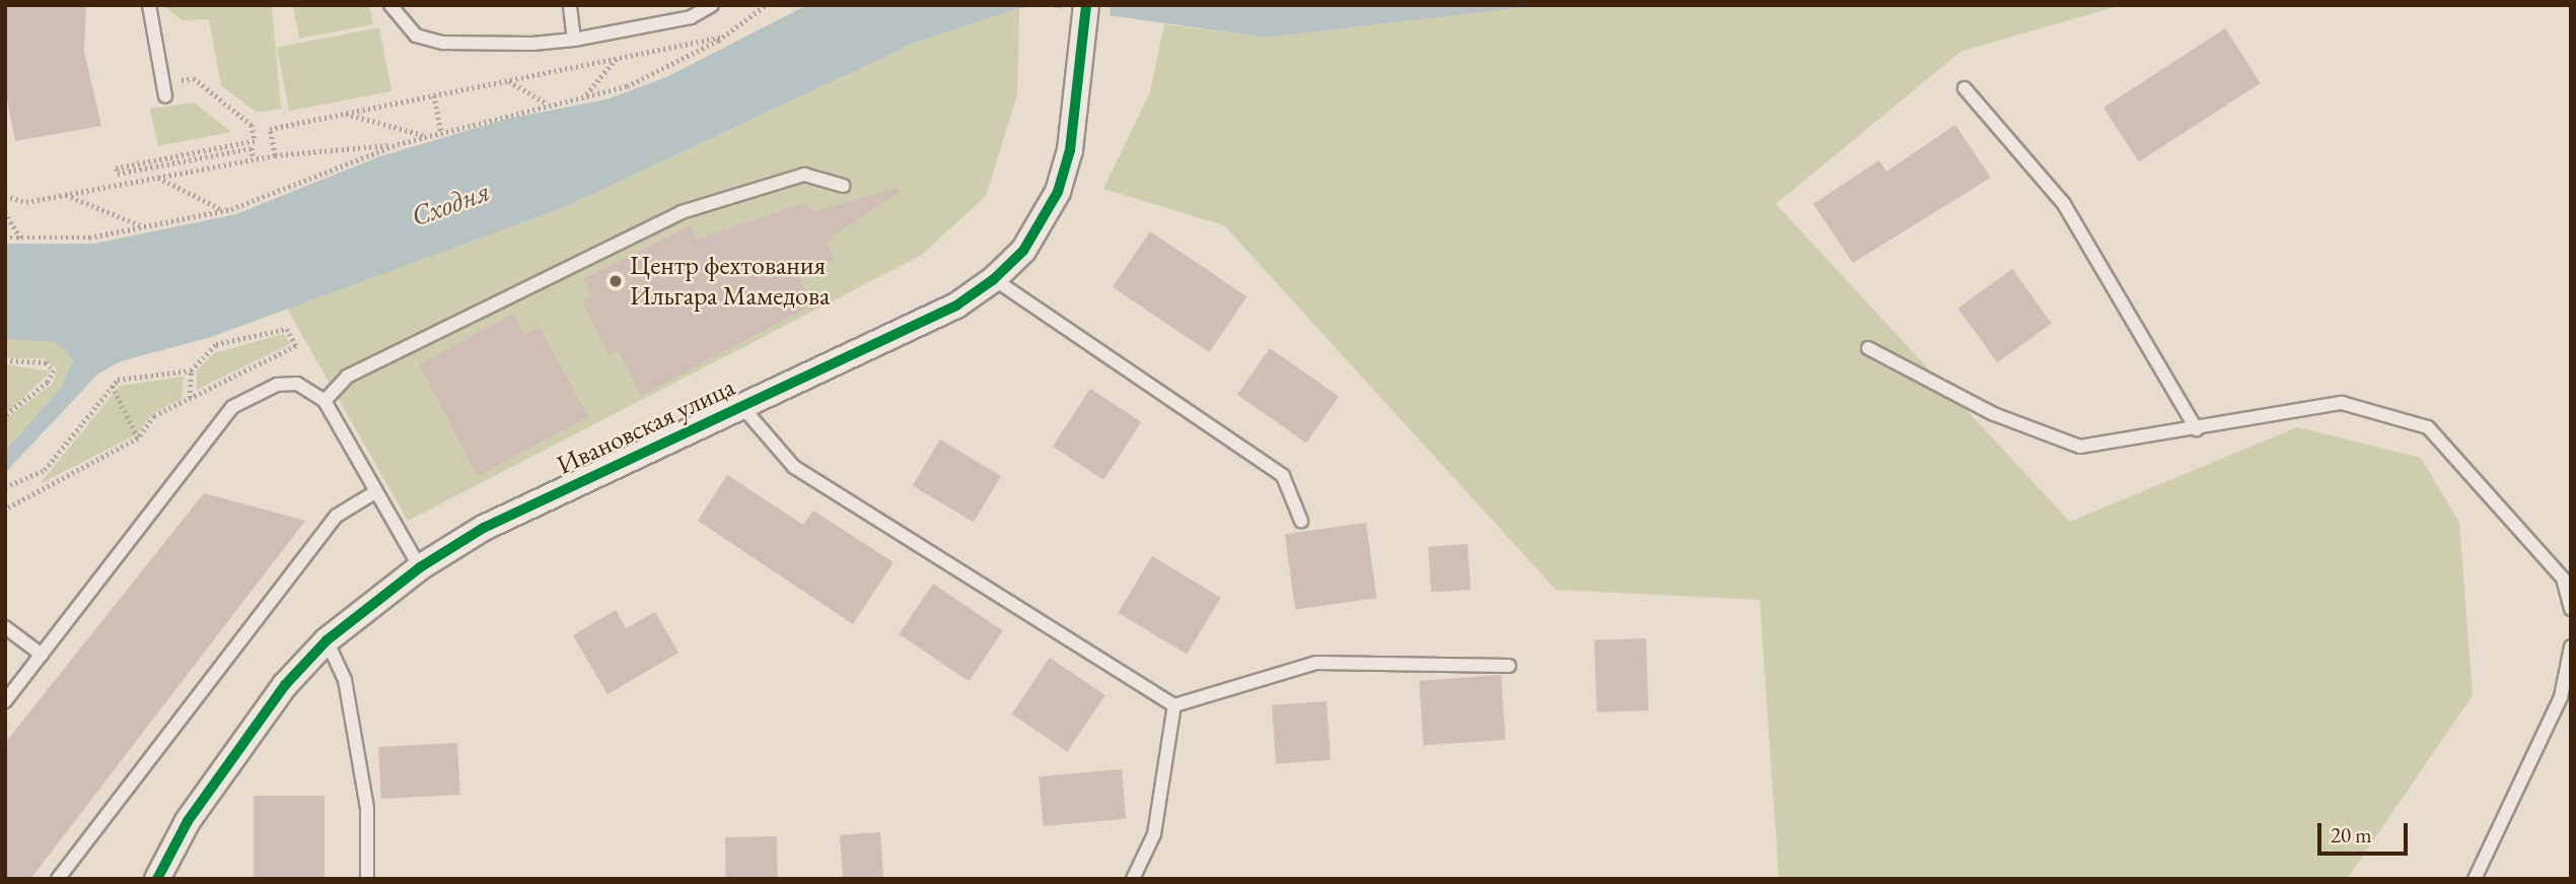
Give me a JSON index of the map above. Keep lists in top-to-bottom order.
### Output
{
  "streets": {
    "street": ["Ивановская улица"]
  },
  "water": ["Сходня"],
  "places": ["Центр фехтования Ильгара Мамедова"],
  "scale_bar": "20 m"
}
